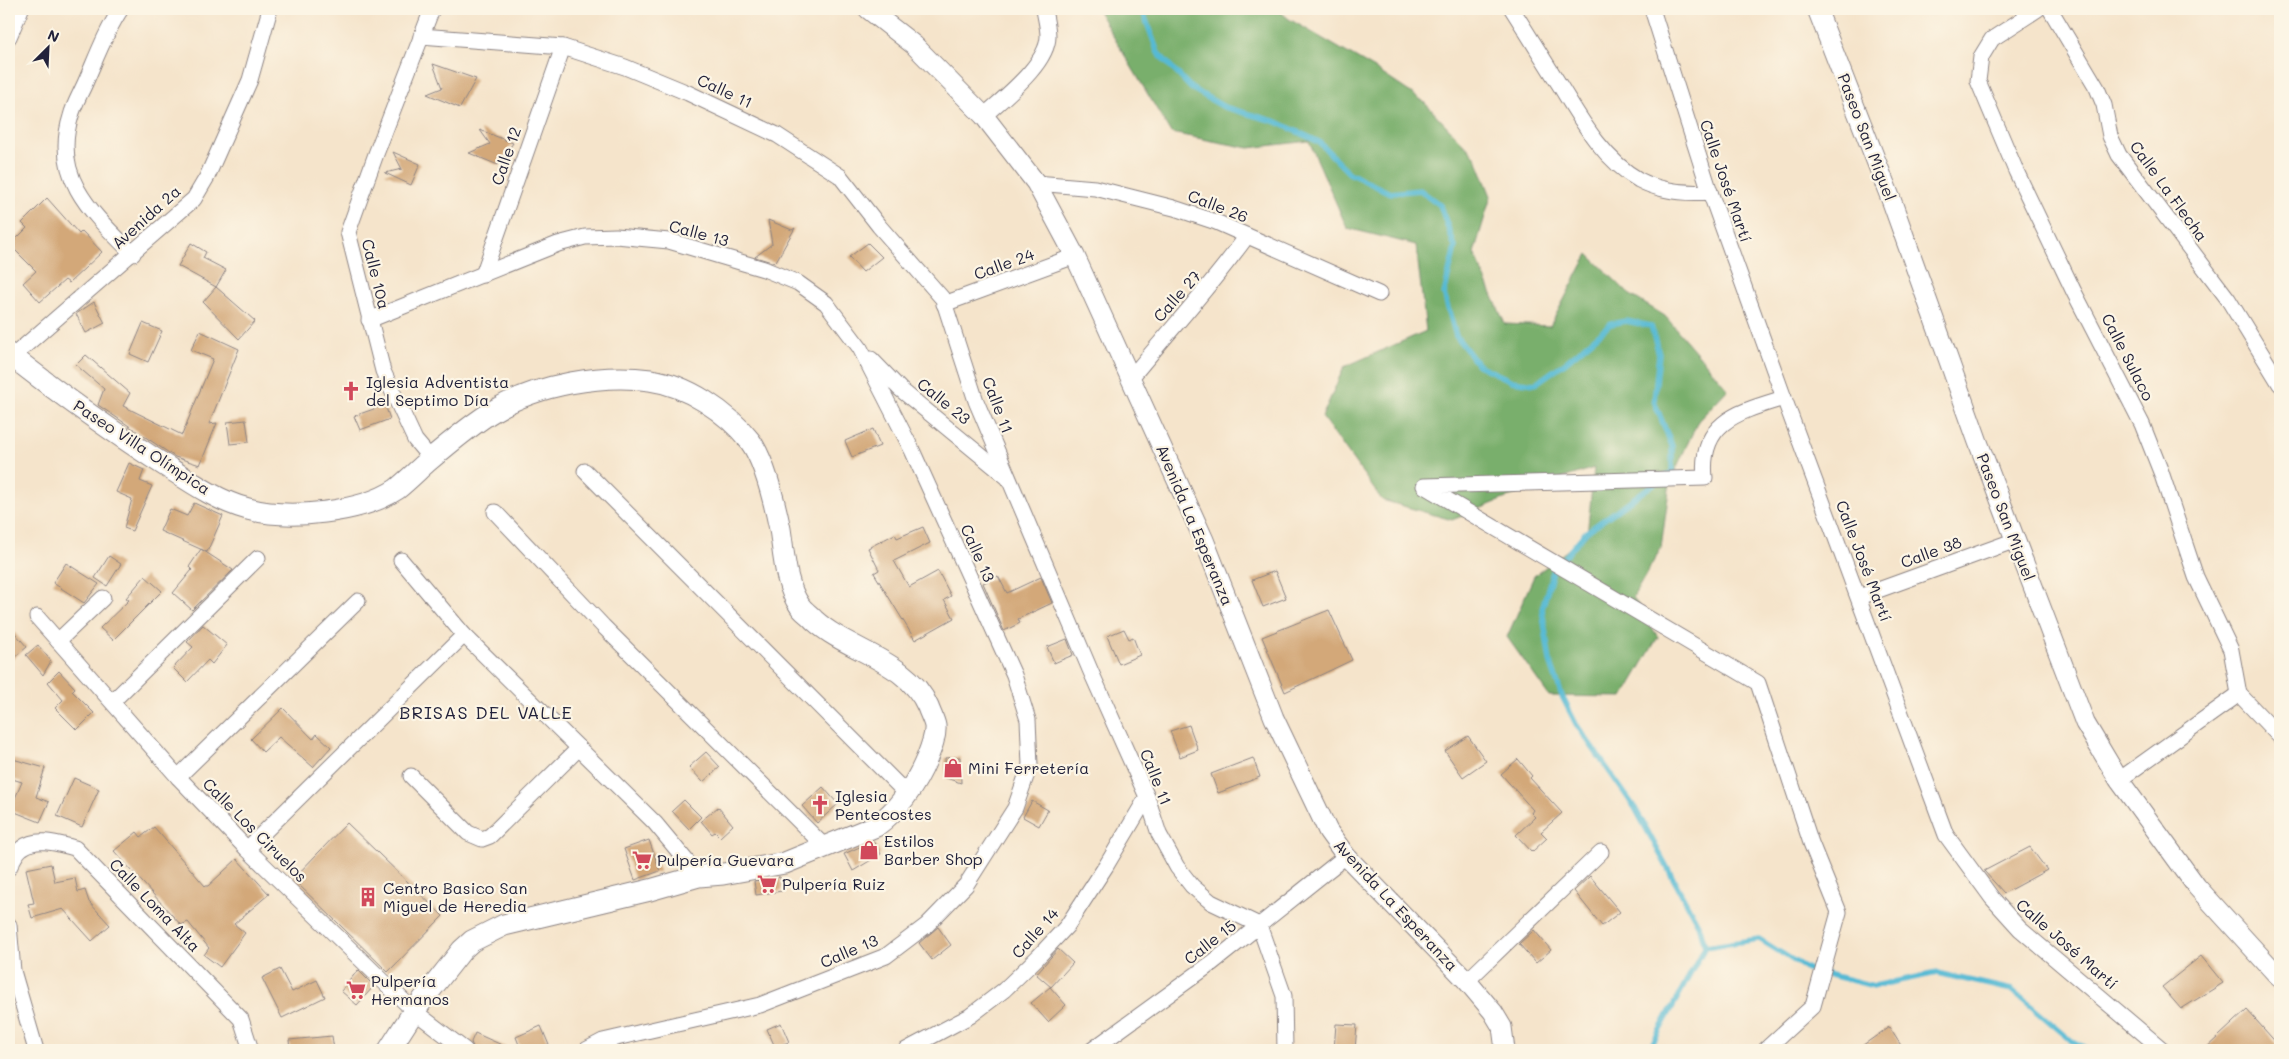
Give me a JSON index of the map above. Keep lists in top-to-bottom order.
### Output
{
  "streets": {
    "main road": ["Paseo Villa Olímpica"],
    "street": [
      "Calle 11",
      "Paseo San Miguel",
      "Calle 12",
      "Calle José Martí",
      "Calle La Flecha",
      "Calle 26",
      "Avenida 2a",
      "Calle 13",
      "Calle 24",
      "Calle 10a",
      "Calle 27",
      "Calle Sulaco",
      "Calle 23",
      "Avenida La Esperanza",
      "Calle 38",
      "Calle Los Ciruelos",
      "Calle Loma Alta",
      "Calle 14",
      "Calle 15"
    ]
  },
  "crossings": [
    ["Calle 11", "Calle 12"],
    ["Calle 11", "Calle 24"],
    ["Calle 11", "Calle 10a"],
    ["Calle 11", "Calle 23"],
    ["Calle 11", "Calle 14"],
    ["Calle 11", "Calle 15"],
    ["Paseo San Miguel", "Calle 38"],
    ["Calle 12", "Calle 13"],
    ["Calle José Martí", "Calle 38"],
    ["Calle 26", "Calle 27"],
    ["Calle 26", "Avenida La Esperanza"],
    ["Avenida 2a", "Paseo Villa Olímpica"],
    ["Calle 13", "Calle 10a"],
    ["Calle 13", "Calle 23"],
    ["Calle 24", "Avenida La Esperanza"],
    ["Calle 10a", "Paseo Villa Olímpica"],
    ["Calle 27", "Avenida La Esperanza"],
    ["Paseo Villa Olímpica", "Calle Los Ciruelos"],
    ["Avenida La Esperanza", "Calle 15"]
  ],
  "districts": ["BRISAS DEL VALLE"],
  "places": {
    "church": ["Iglesia Adventista del Septimo Día", "Iglesia Pentecostes"],
    "shop": ["Mini Ferretería", "Estilos Barber Shop"],
    "supermarket": ["Pulpería Guevara", "Pulpería Ruiz", "Pulpería Hermanos"],
    "building": ["Centro Basico San Miguel de Heredia"]
  },
  "north": "top right"
}
